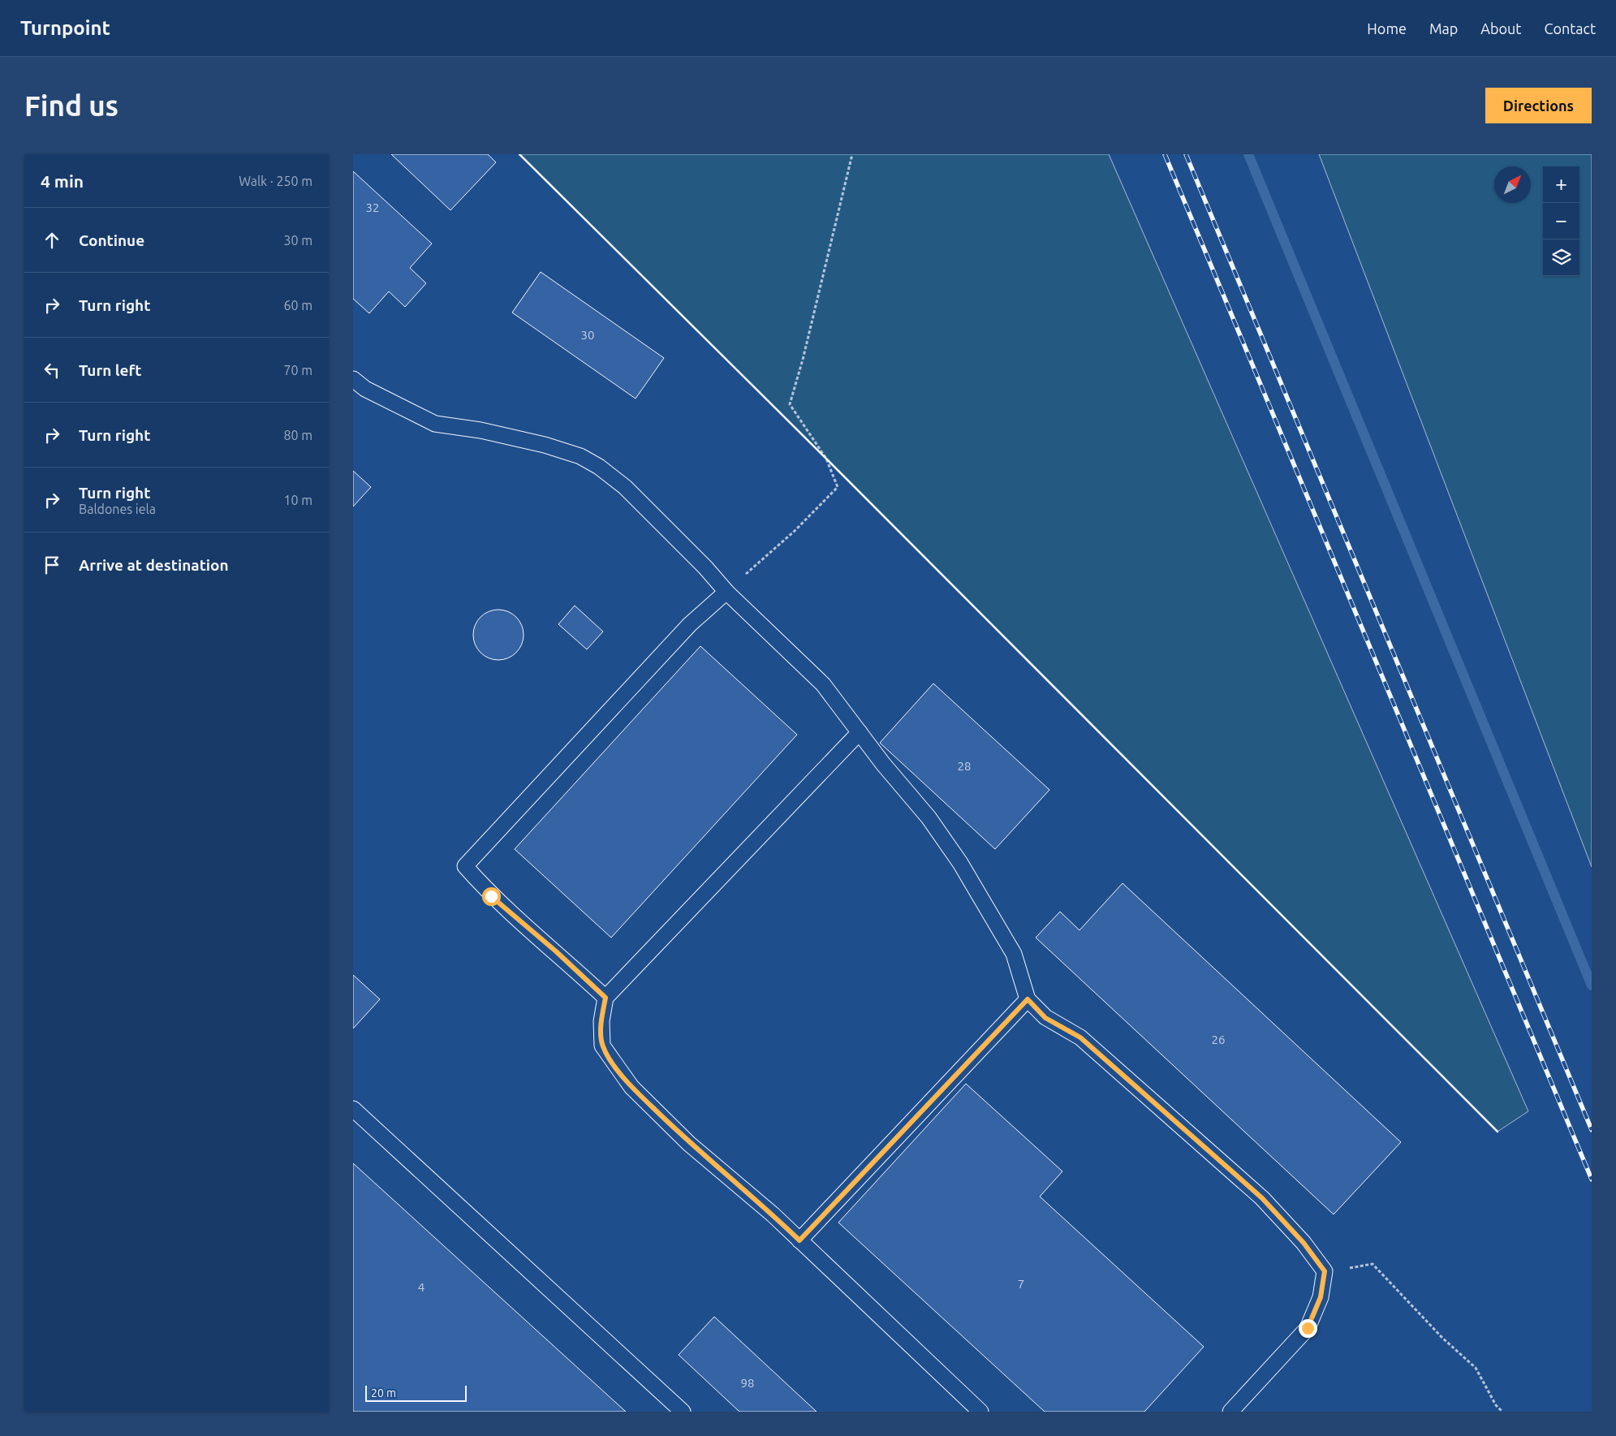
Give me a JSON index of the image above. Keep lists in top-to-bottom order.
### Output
{
  "house_numbers": [
    "32",
    "30",
    "28",
    "26",
    "7",
    "4",
    "98"
  ],
  "scale_bar": "20 m",
  "north": "top right",
  "page": {
    "header": "Turnpoint",
    "nav": [
      "Home",
      "Map",
      "About",
      "Contact"
    ],
    "buttons": "Directions",
    "title": "Find us",
    "heading": ["4 min", "Walk · 250 m"],
    "map_buttons": ["+", "−"],
    "list": [
      ["Continue", "30 m"],
      ["Turn right", "60 m"],
      ["Turn left", "70 m"],
      ["Turn right", "80 m"],
      ["Turn right", "Baldones iela", "10 m"],
      "Arrive at destination"
    ],
    "scale": "20 m"
  }
}
